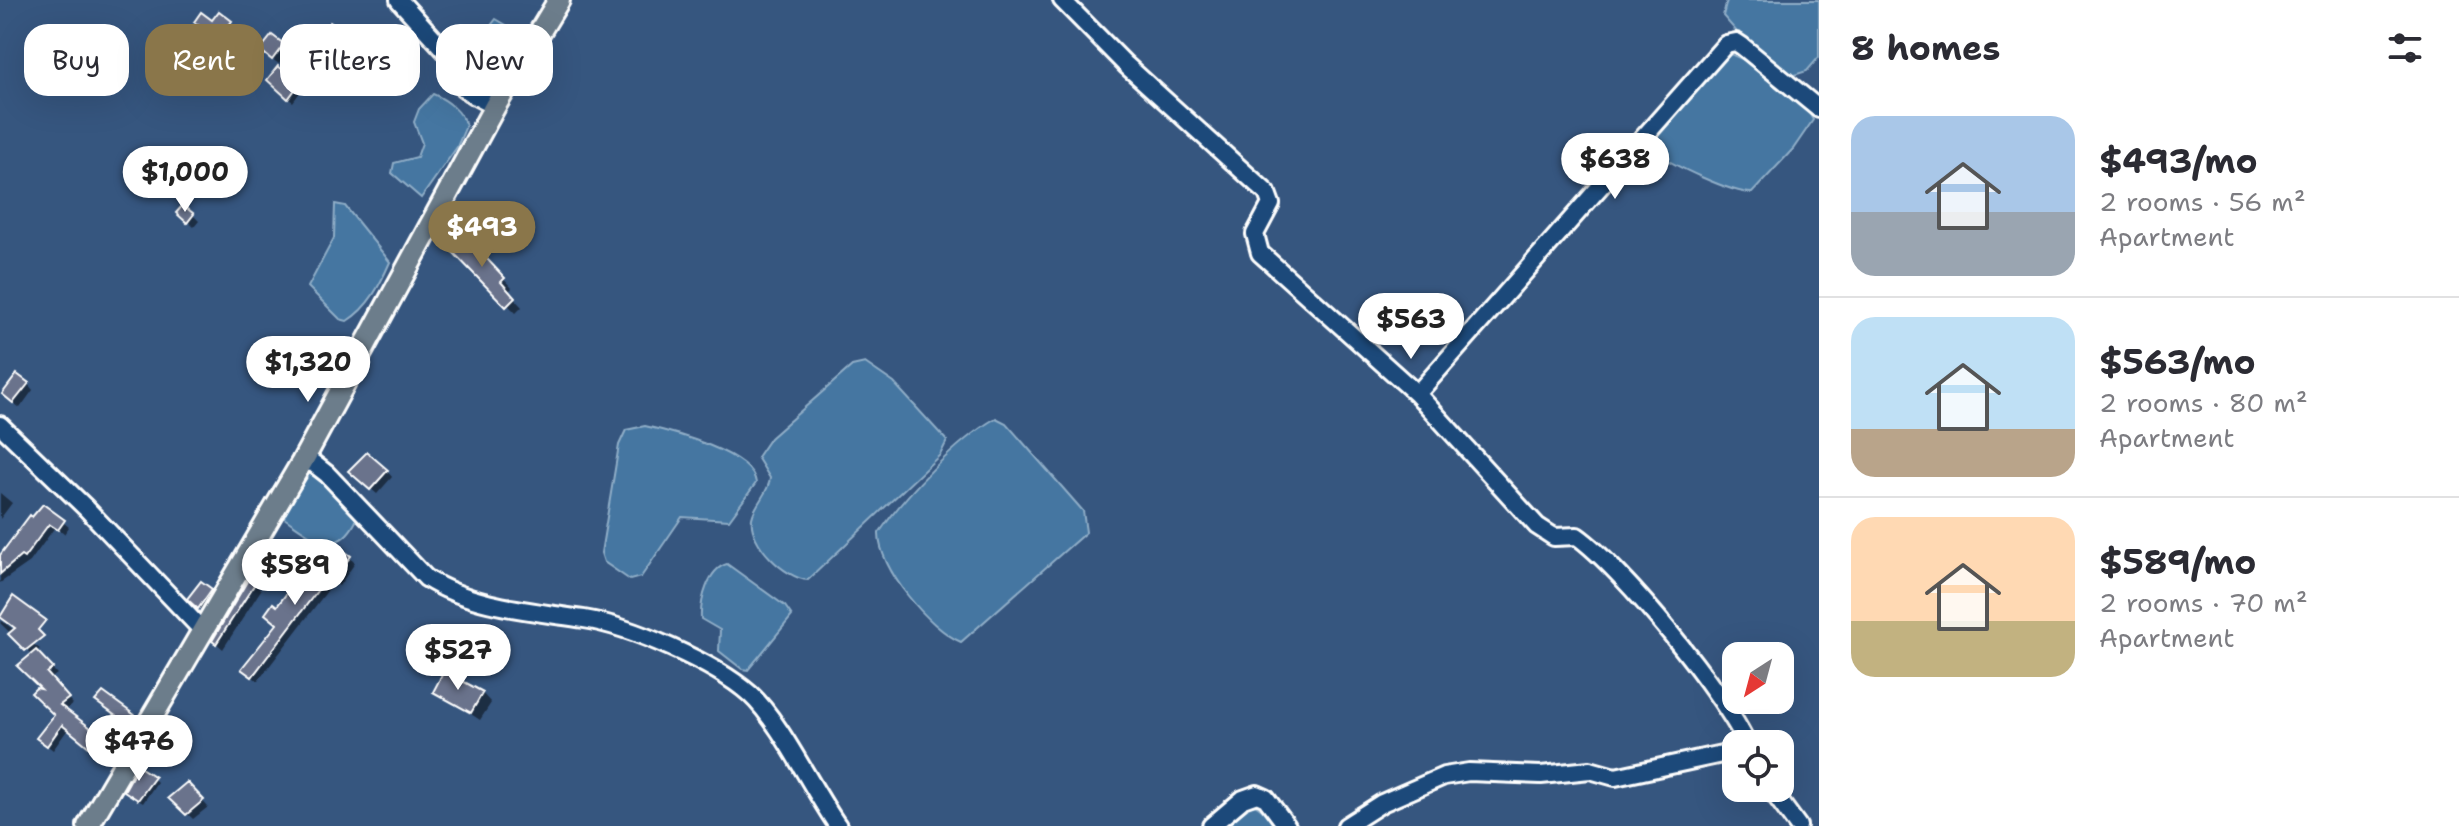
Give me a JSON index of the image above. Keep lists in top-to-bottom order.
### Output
{
  "north": "bottom left",
  "page": {
    "heading": "8 homes",
    "chip": [
      "Buy",
      "Rent",
      "Filters",
      "New"
    ],
    "list": [
      {
        "name": "$493/mo",
        "note": "2 rooms · 56 m² · Apartment"
      },
      {
        "name": "$563/mo",
        "note": "2 rooms · 80 m² · Apartment"
      },
      {
        "name": "$589/mo",
        "note": "2 rooms · 70 m² · Apartment"
      }
    ],
    "price": [
      "$638",
      "$1,000",
      "$493",
      "$563",
      "$1,320",
      "$589",
      "$527",
      "$476"
    ]
  }
}
